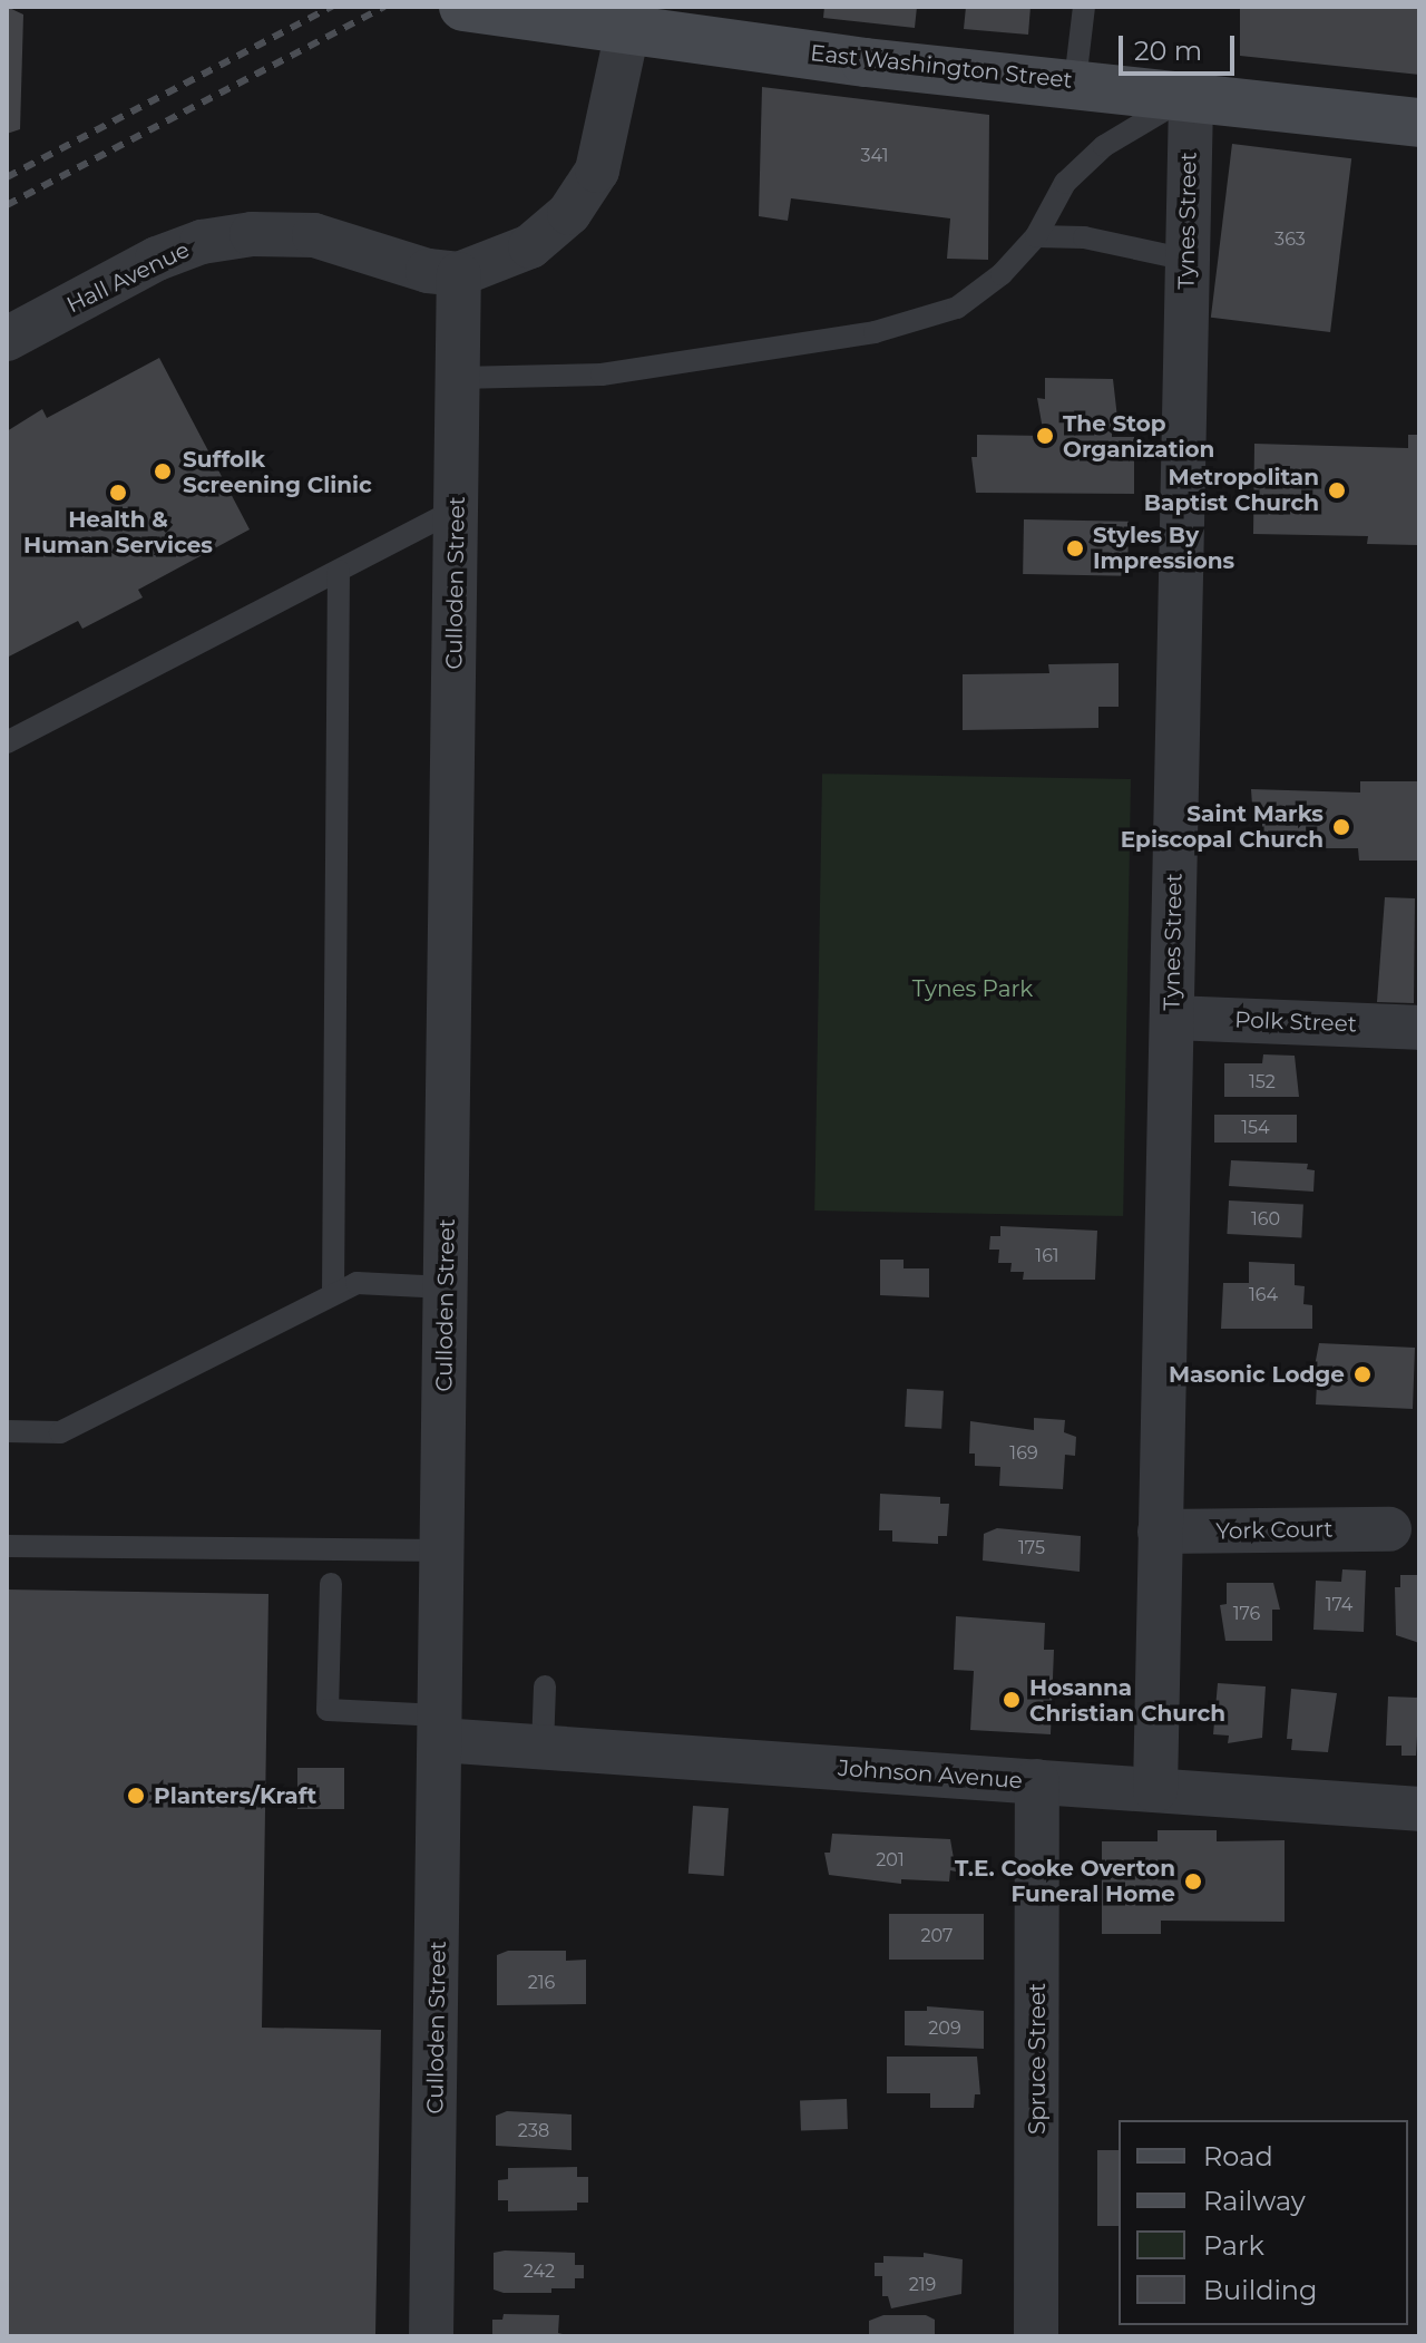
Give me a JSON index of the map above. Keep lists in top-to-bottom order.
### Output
{
  "streets": {
    "main road": ["East Washington Street"],
    "street": [
      "Tynes Street",
      "Hall Avenue",
      "Culloden Street",
      "Polk Street",
      "York Court",
      "Johnson Avenue",
      "Spruce Street"
    ]
  },
  "crossings": [
    ["East Washington Street", "Tynes Street"],
    ["Tynes Street", "Polk Street"],
    ["Tynes Street", "York Court"],
    ["Tynes Street", "Johnson Avenue"],
    ["Hall Avenue", "Culloden Street"],
    ["Culloden Street", "Johnson Avenue"],
    ["Johnson Avenue", "Spruce Street"]
  ],
  "parks": ["Tynes Park"],
  "places": [
    "The Stop Organization",
    "Suffolk Screening Clinic",
    "Metropolitan Baptist Church",
    "Health & Human Services",
    "Styles By Impressions",
    "Saint Marks Episcopal Church",
    "Masonic Lodge",
    "Hosanna Christian Church",
    "Planters/Kraft",
    "T.E. Cooke Overton Funeral Home"
  ],
  "house_numbers": [
    "341",
    "363",
    "152",
    "154",
    "160",
    "161",
    "164",
    "169",
    "175",
    "174",
    "176",
    "201",
    "207",
    "216",
    "209",
    "238",
    "242",
    "219"
  ],
  "legend": [
    "Road",
    "Railway",
    "Park",
    "Building"
  ],
  "scale_bar": "20 m"
}
